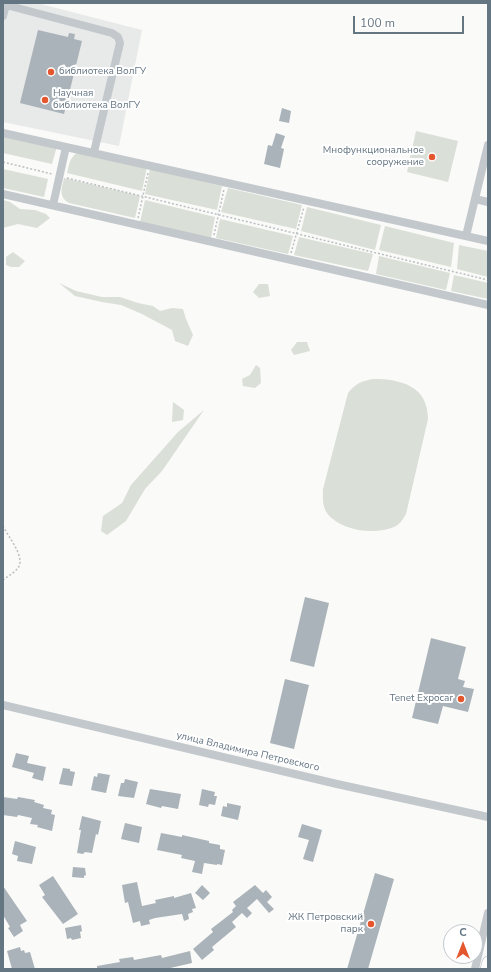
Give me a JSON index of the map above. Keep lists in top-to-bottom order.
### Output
{
  "streets": {
    "street": ["улица Владимира Петровского"]
  },
  "places": [
    "библиотека ВолГУ",
    "Научная библиотека ВолГУ",
    "Мнофункциональное сооружение",
    "Tenet Expocar",
    "ЖК Петровский парк"
  ],
  "scale_bar": "100 m",
  "north": "top"
}
